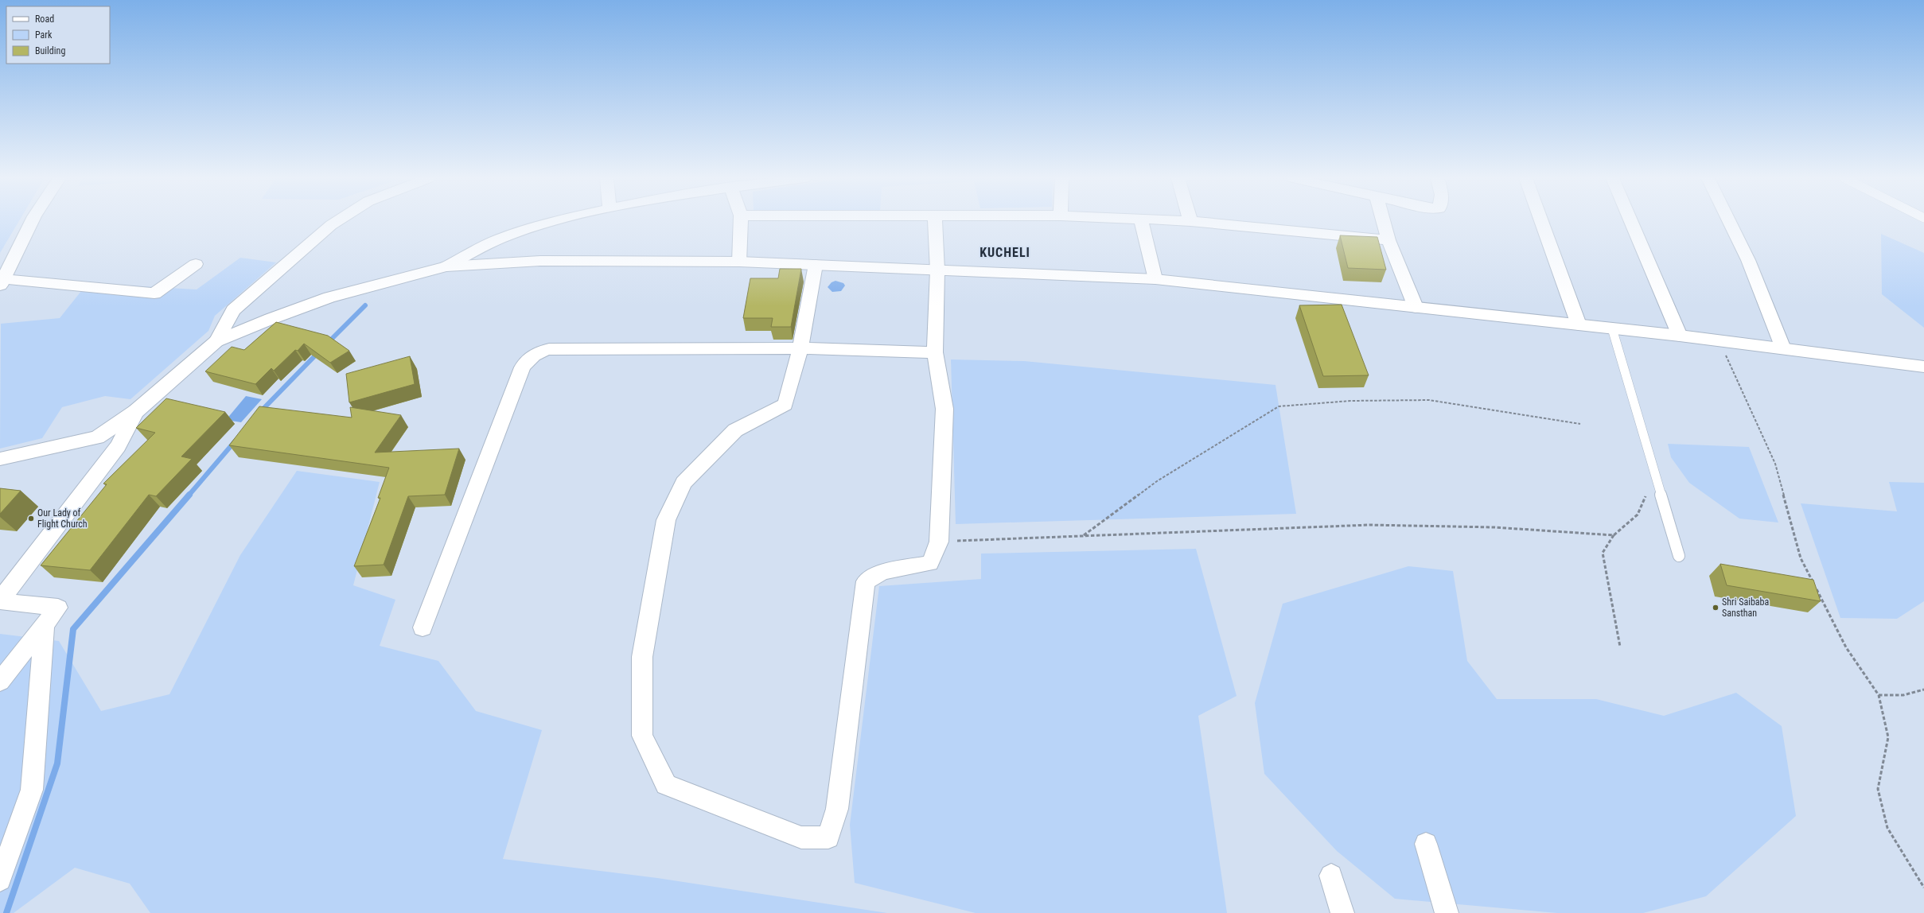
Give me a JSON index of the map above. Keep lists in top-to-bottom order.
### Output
{
  "districts": ["KUCHELI"],
  "places": ["Our Lady of Flight Church", "Shri Saibaba Sansthan"],
  "legend": ["Road", "Park", "Building"]
}
